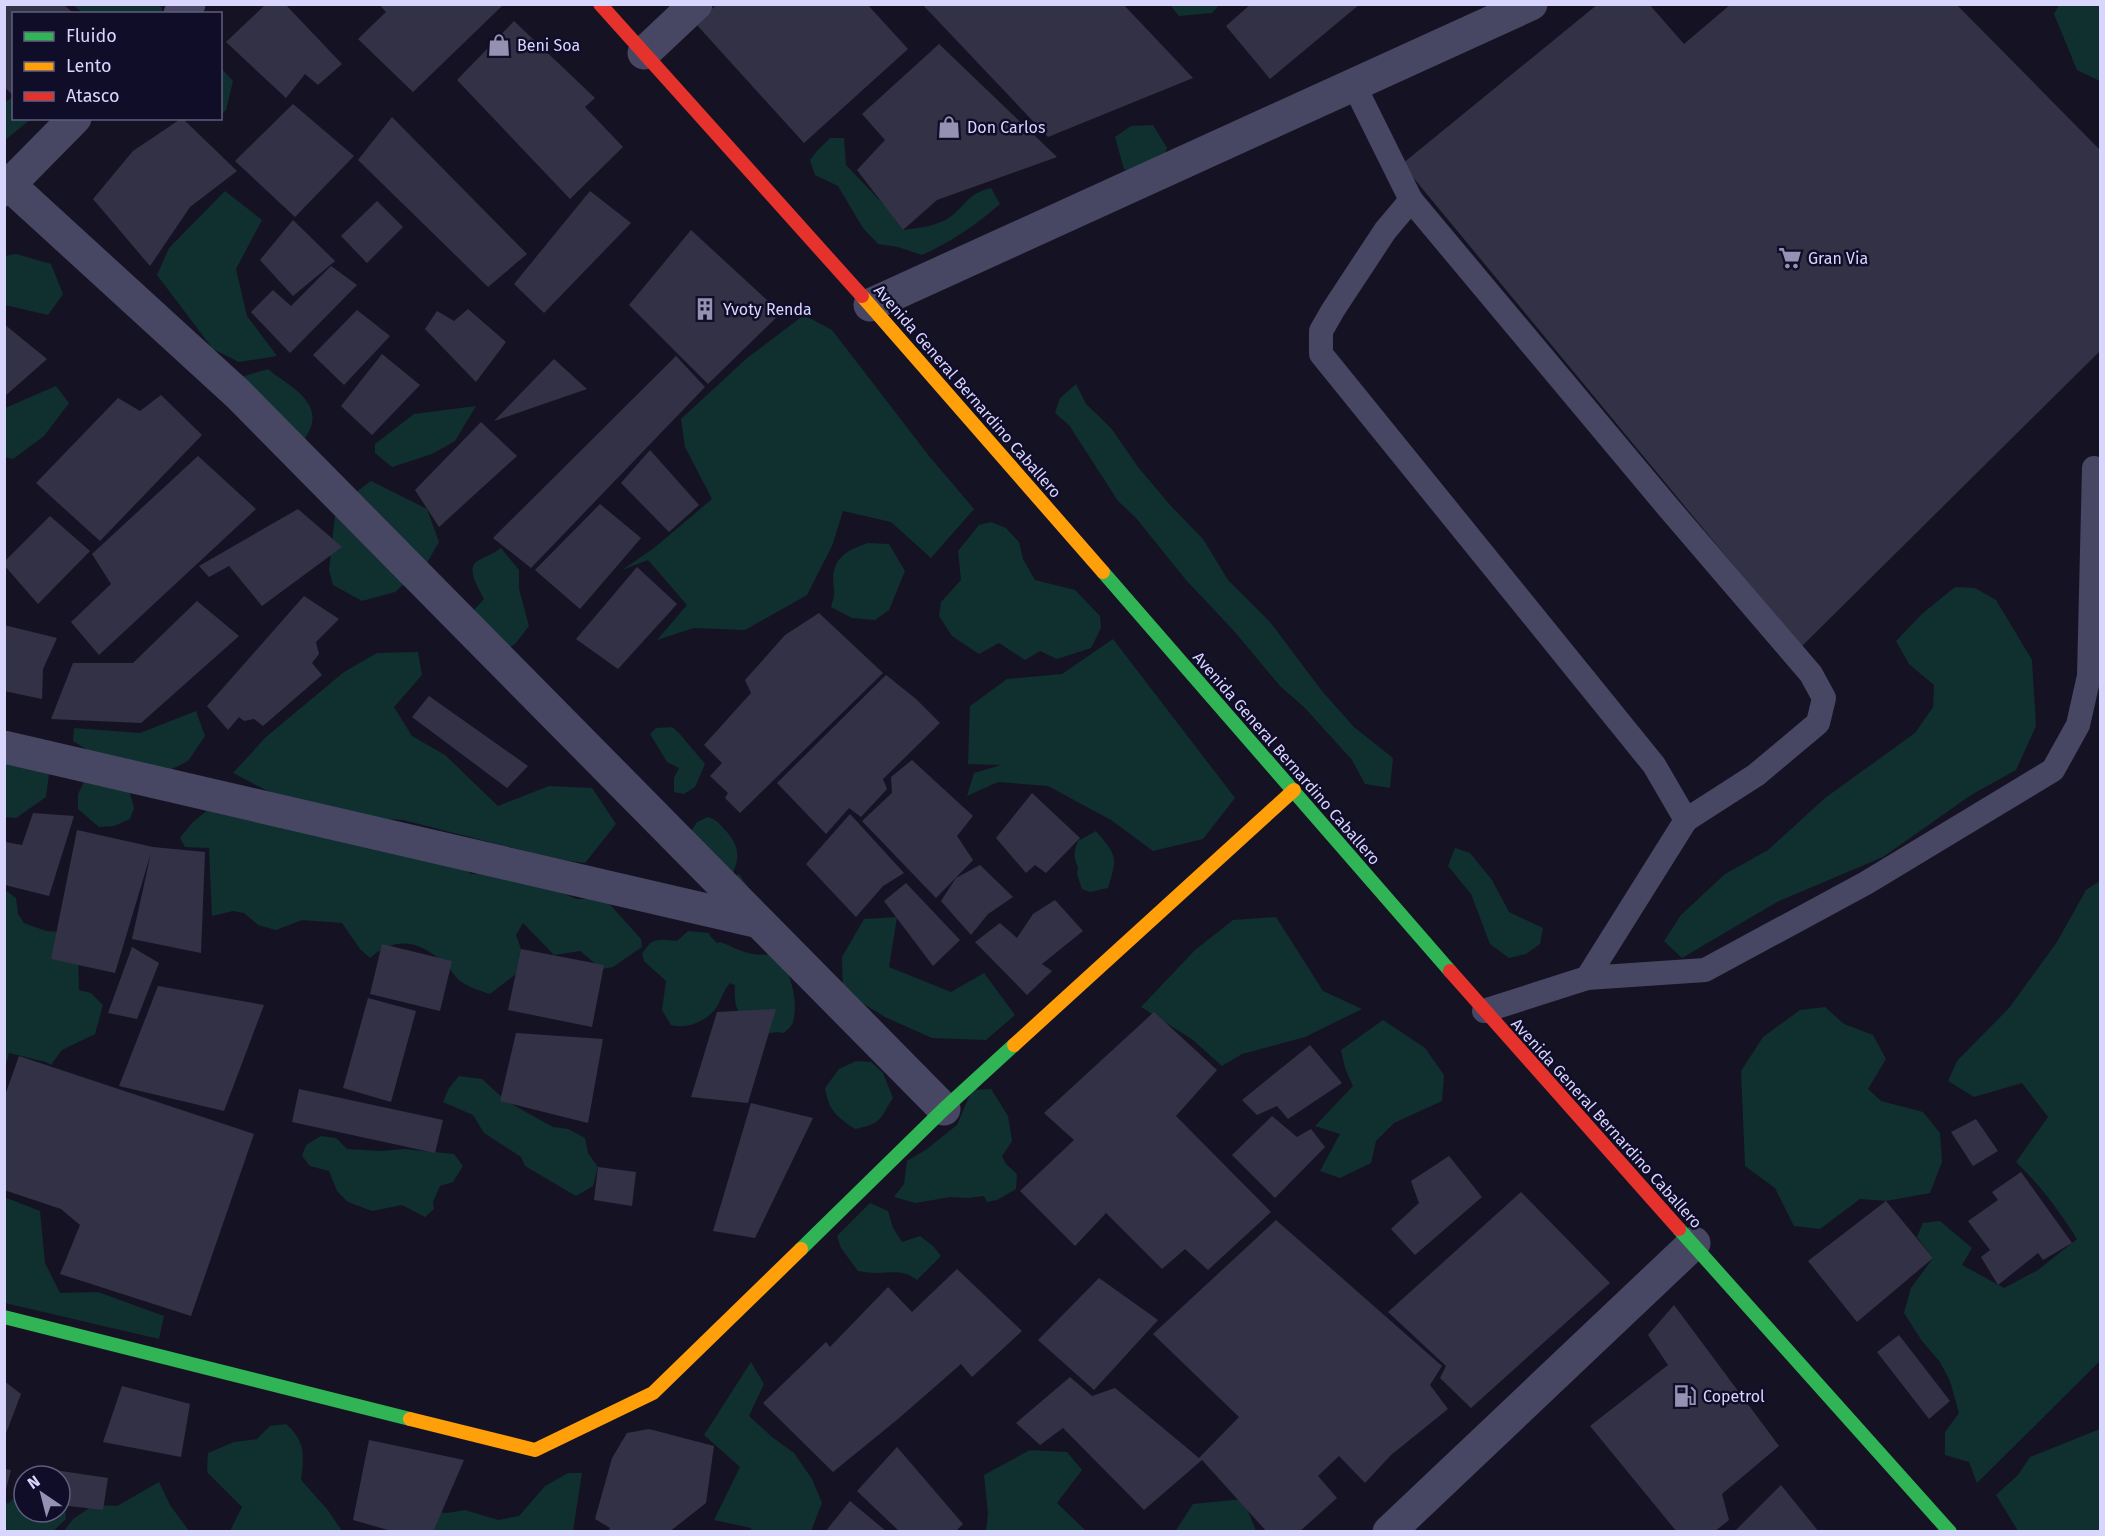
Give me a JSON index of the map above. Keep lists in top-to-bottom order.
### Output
{
  "streets": {
    "main road": ["Avenida General Bernardino Caballero"]
  },
  "places": {
    "shop": ["Beni Soa", "Don Carlos"],
    "supermarket": ["Gran Via"],
    "building": ["Yvoty Renda"],
    "fuel station": ["Copetrol"]
  },
  "legend": ["Fluido", "Lento", "Atasco"],
  "north": "top left"
}
